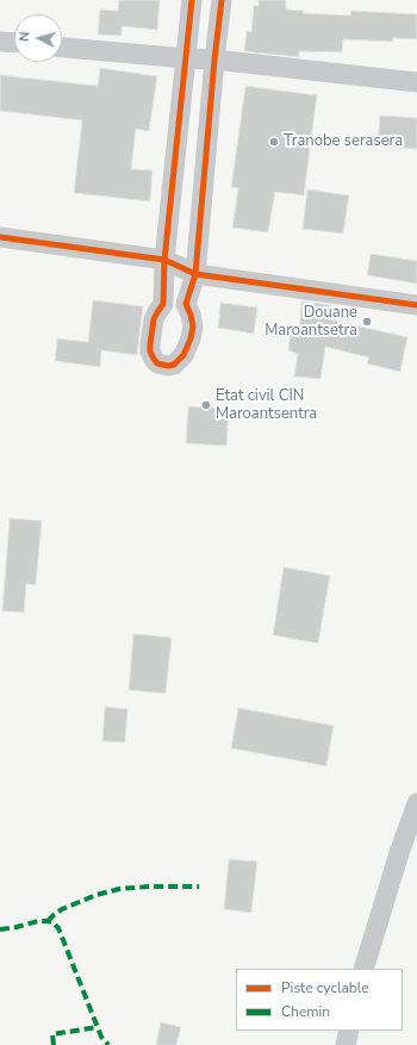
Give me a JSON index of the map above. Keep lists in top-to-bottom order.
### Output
{
  "places": ["Tranobe serasera", "Douane Maroantsetra", "Etat civil CIN Maroantsentra"],
  "legend": ["Piste cyclable", "Chemin"],
  "north": "left"
}
